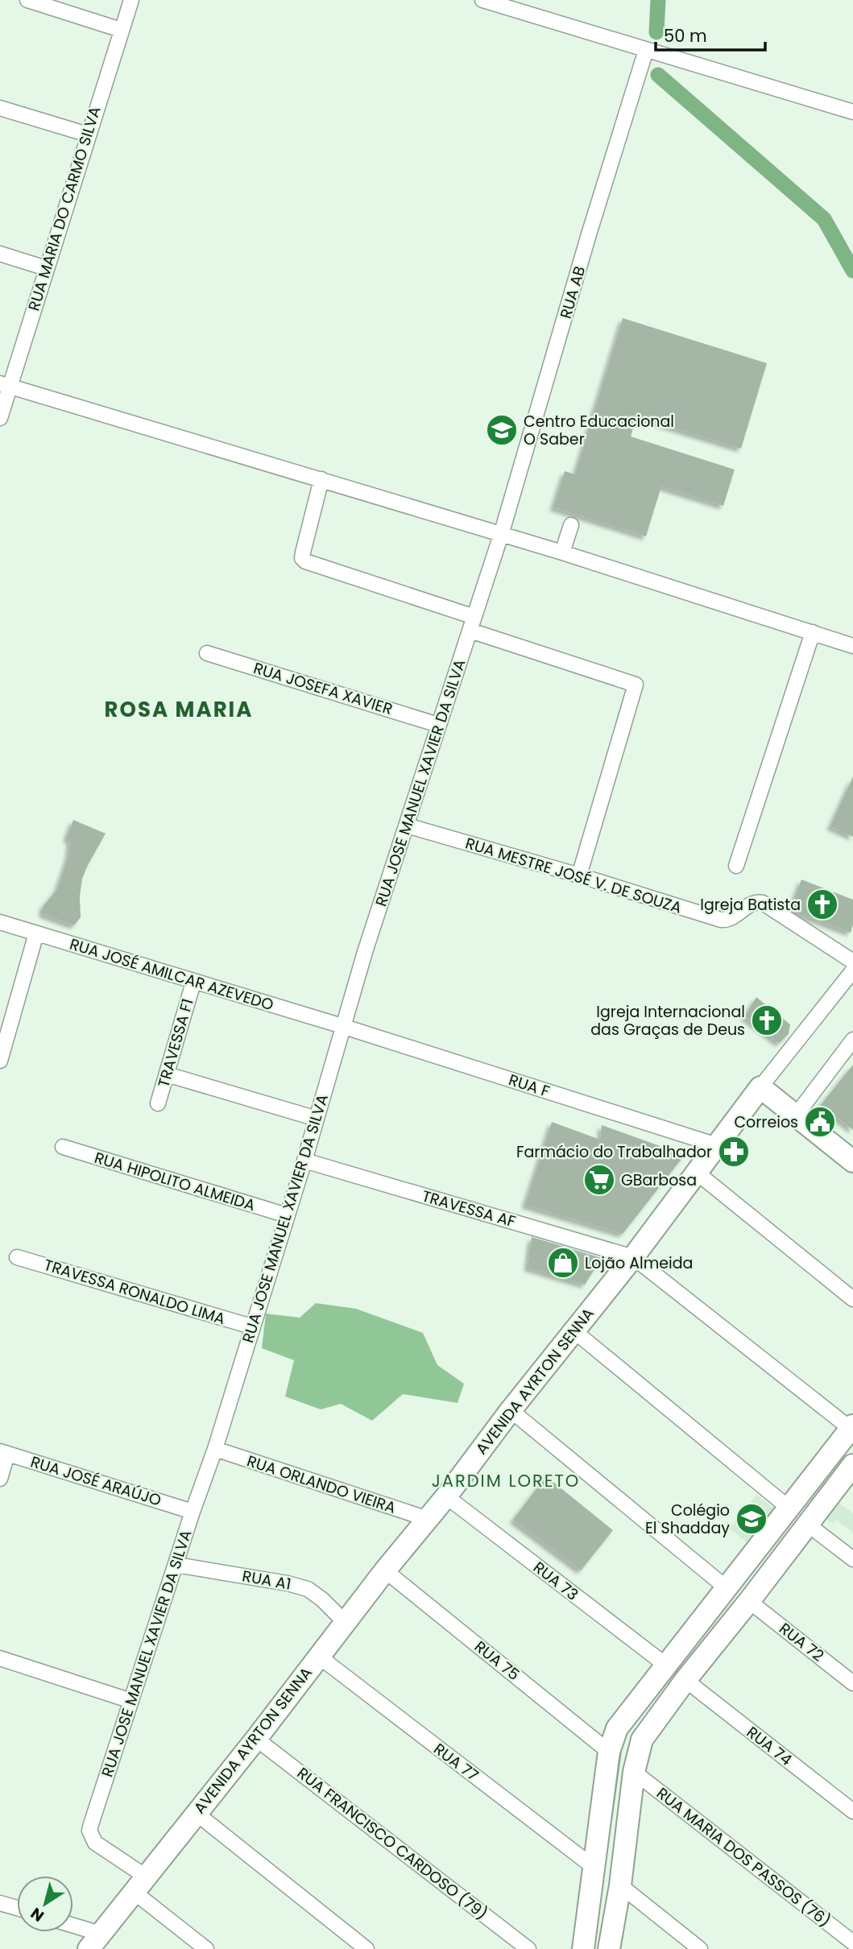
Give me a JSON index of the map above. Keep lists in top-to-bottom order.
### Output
{
  "streets": {
    "street": [
      "RUA MARIA DO CARMO SILVA",
      "RUA AB",
      "RUA JOSEFA XAVIER",
      "RUA JOSE MANUEL XAVIER DA SILVA",
      "RUA MESTRE JOSÉ V. DE SOUZA",
      "RUA JOSÉ AMILCAR AZEVEDO",
      "TRAVESSA F1",
      "RUA F",
      "RUA HIPOLITO ALMEIDA",
      "TRAVESSA AF",
      "TRAVESSA RONALDO LIMA",
      "AVENIDA AYRTON SENNA",
      "RUA JOSÉ ARAÚJO",
      "RUA ORLANDO VIEIRA",
      "RUA A1",
      "RUA 73",
      "RUA 72",
      "RUA 75",
      "RUA 74",
      "RUA 77",
      "RUA FRANCISCO CARDOSO (79)",
      "RUA MARIA DOS PASSOS (76)"
    ]
  },
  "crossings": [
    ["RUA AB", "RUA JOSE MANUEL XAVIER DA SILVA"],
    ["RUA JOSEFA XAVIER", "RUA JOSE MANUEL XAVIER DA SILVA"],
    ["RUA JOSE MANUEL XAVIER DA SILVA", "RUA MESTRE JOSÉ V. DE SOUZA"],
    ["RUA JOSE MANUEL XAVIER DA SILVA", "RUA JOSÉ AMILCAR AZEVEDO"],
    ["RUA JOSE MANUEL XAVIER DA SILVA", "RUA F"],
    ["RUA JOSE MANUEL XAVIER DA SILVA", "RUA HIPOLITO ALMEIDA"],
    ["RUA JOSE MANUEL XAVIER DA SILVA", "TRAVESSA AF"],
    ["RUA JOSE MANUEL XAVIER DA SILVA", "TRAVESSA RONALDO LIMA"],
    ["RUA JOSE MANUEL XAVIER DA SILVA", "AVENIDA AYRTON SENNA"],
    ["RUA JOSE MANUEL XAVIER DA SILVA", "RUA JOSÉ ARAÚJO"],
    ["RUA JOSE MANUEL XAVIER DA SILVA", "RUA ORLANDO VIEIRA"],
    ["RUA JOSE MANUEL XAVIER DA SILVA", "RUA A1"],
    ["RUA JOSÉ AMILCAR AZEVEDO", "TRAVESSA F1"],
    ["RUA JOSÉ AMILCAR AZEVEDO", "RUA F"],
    ["RUA F", "AVENIDA AYRTON SENNA"],
    ["TRAVESSA AF", "AVENIDA AYRTON SENNA"],
    ["AVENIDA AYRTON SENNA", "RUA ORLANDO VIEIRA"],
    ["AVENIDA AYRTON SENNA", "RUA A1"],
    ["AVENIDA AYRTON SENNA", "RUA 73"],
    ["AVENIDA AYRTON SENNA", "RUA 75"],
    ["AVENIDA AYRTON SENNA", "RUA 77"],
    ["AVENIDA AYRTON SENNA", "RUA FRANCISCO CARDOSO (79)"]
  ],
  "districts": ["ROSA MARIA", "JARDIM LORETO"],
  "places": {
    "school or university": ["Centro Educacional O Saber", "Colégio El Shadday"],
    "church": ["Igreja Batista", "Igreja Internacional das Graças de Deus"],
    "public building": ["Correios"],
    "pharmacy": ["Farmácio do Trabalhador"],
    "supermarket": ["GBarbosa"],
    "shop": ["Lojão Almeida"]
  },
  "scale_bar": "50 m",
  "north": "bottom left"
}
